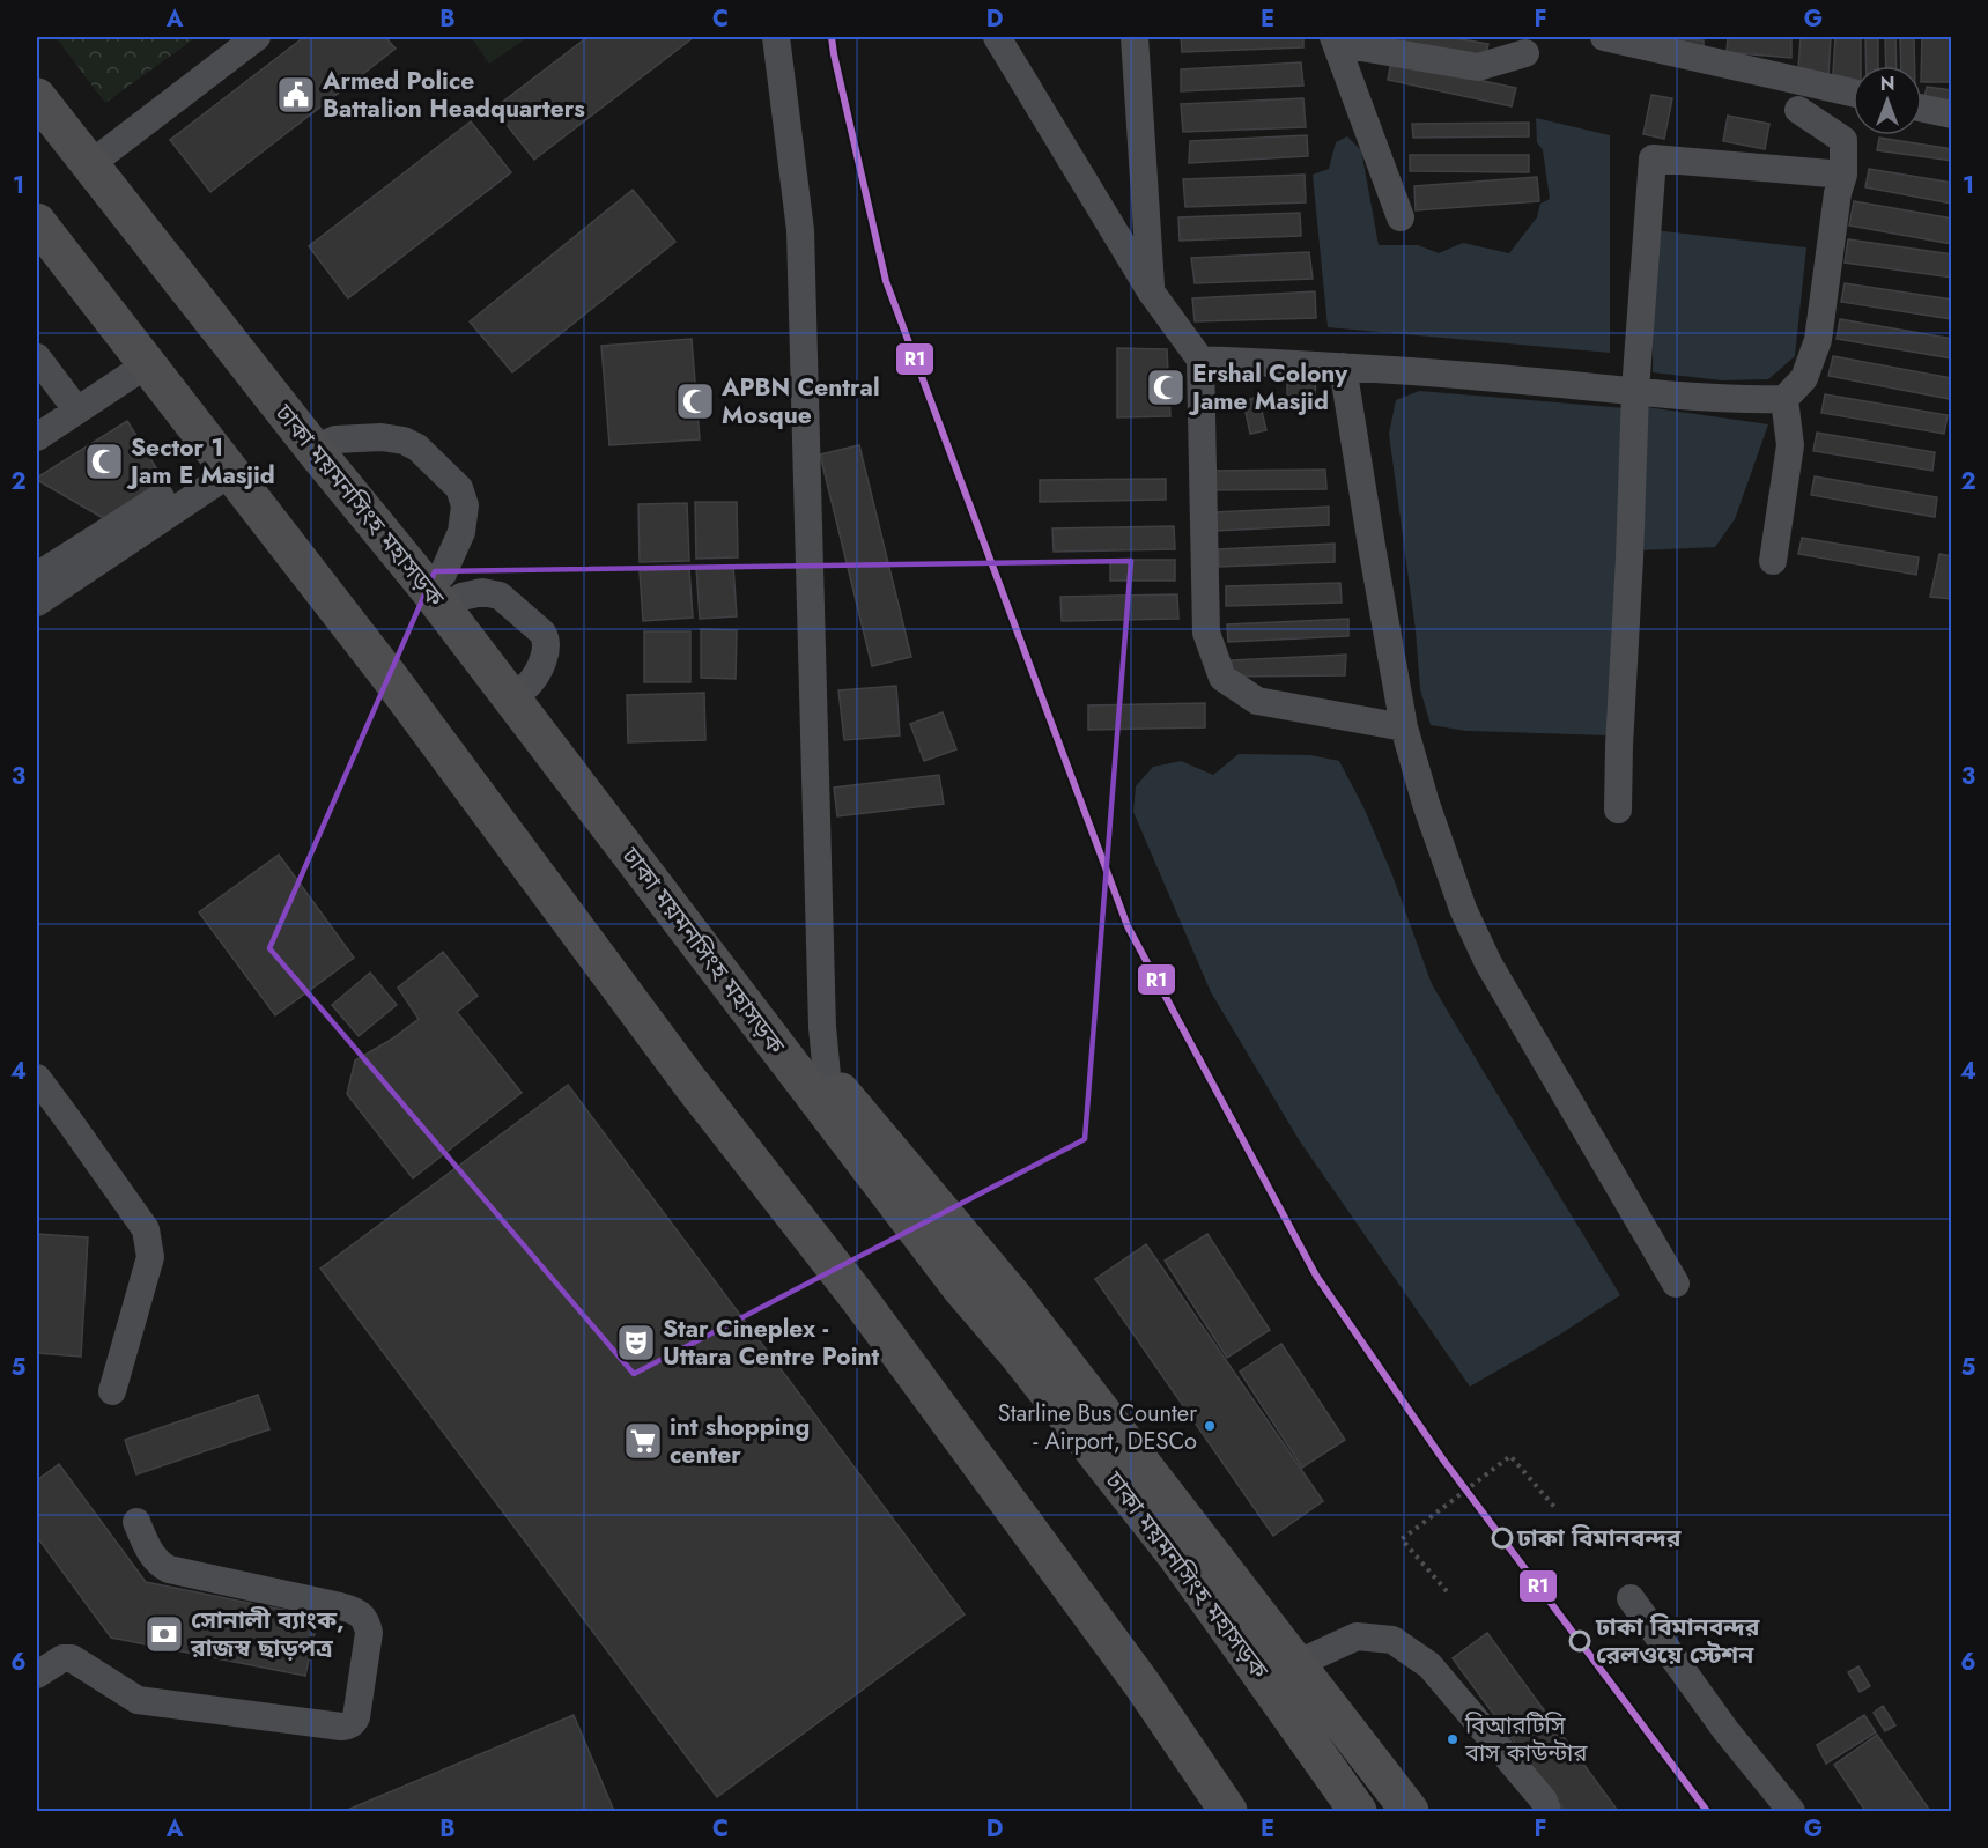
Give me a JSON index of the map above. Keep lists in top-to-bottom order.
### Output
{
  "streets": {
    "highway": ["ঢাকা ময়মনসিংহ মহাসড়ক"]
  },
  "places": {
    "public building": ["Armed Police Battalion Headquarters"],
    "mosque": ["Ershal Colony Jame Masjid", "APBN Central Mosque", "Sector 1 Jam E Masjid"],
    "theatre": ["Star Cineplex - Uttara Centre Point"],
    "other": [
      "Starline Bus Counter - Airport, DESCo",
      "ঢাকা বিমানবন্দর",
      "ঢাকা বিমানবন্দর রেলওয়ে স্টেশন",
      "বিআরটিসি বাস কাউন্টার"
    ],
    "supermarket": ["int shopping center"],
    "bank": ["সোনালী ব্যাংক, রাজস্ব ছাড়পত্র"]
  },
  "lines": ["transit line R1"],
  "north": "top",
  "grid": {
    "columns": [
      "A",
      "B",
      "C",
      "D",
      "E",
      "F",
      "G"
    ],
    "rows": [
      "1",
      "2",
      "3",
      "4",
      "5",
      "6"
    ]
  }
}
